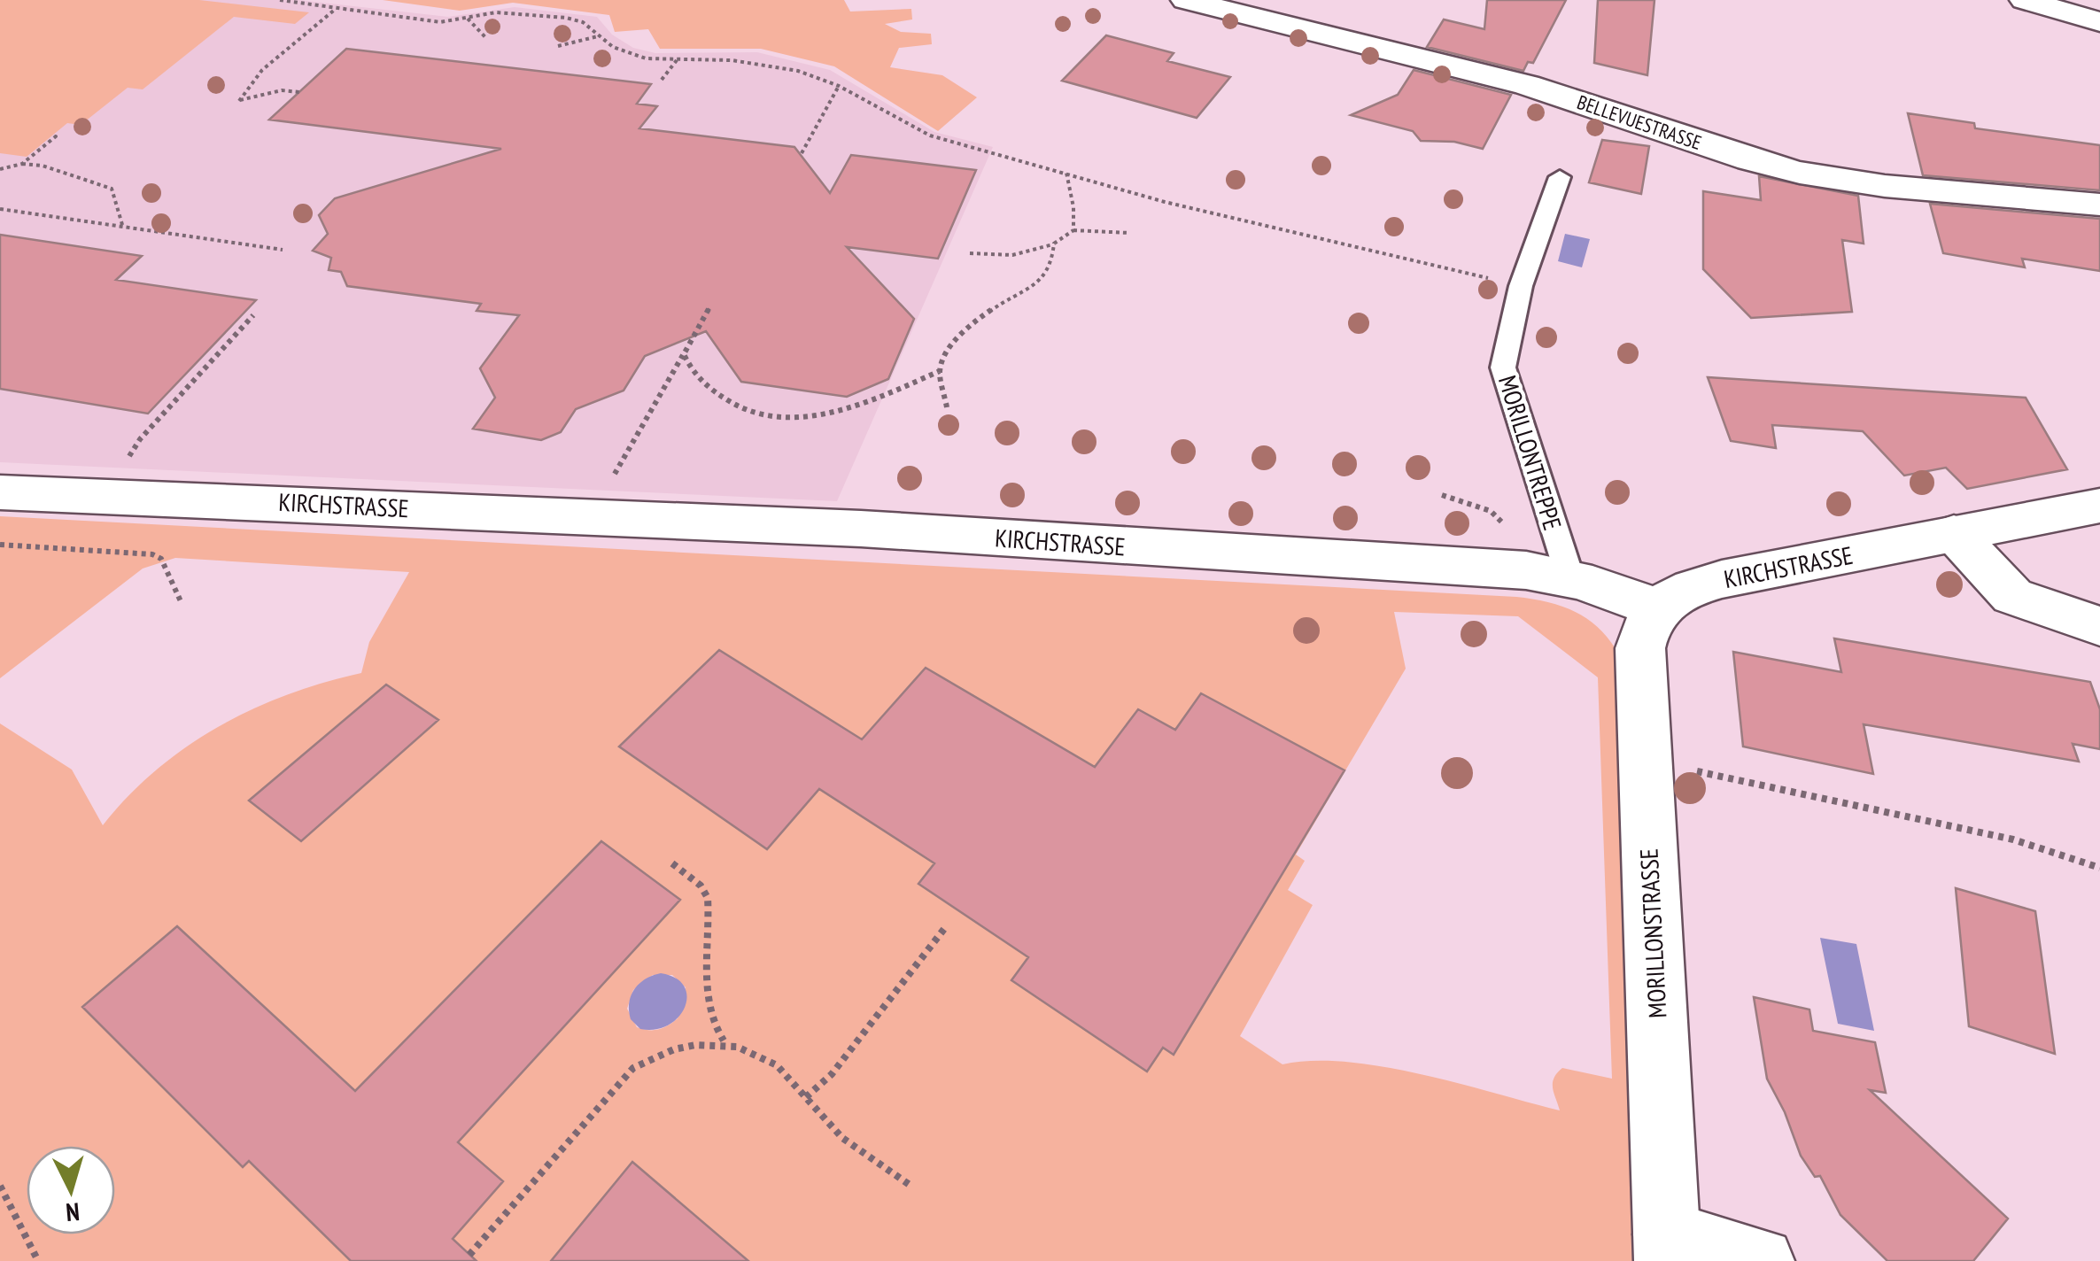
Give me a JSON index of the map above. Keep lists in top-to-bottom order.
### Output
{
  "streets": {
    "street": ["BELLEVUESTRASSE", "KIRCHSTRASSE", "MORILLONSTRASSE"],
    "lane": ["MORILLONTREPPE"]
  },
  "crossings": [
    ["MORILLONTREPPE", "KIRCHSTRASSE"],
    ["KIRCHSTRASSE", "MORILLONSTRASSE"]
  ],
  "north": "bottom"
}
